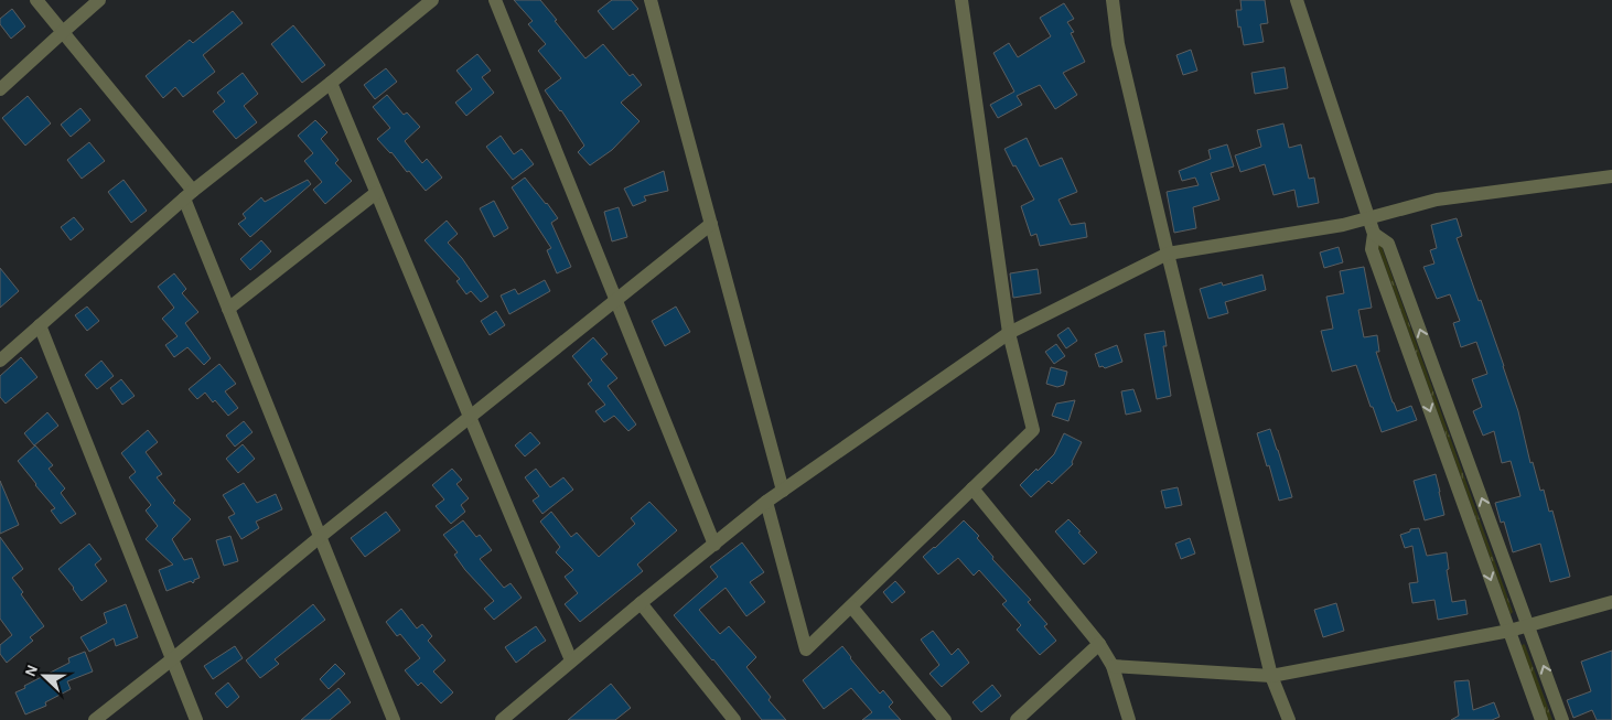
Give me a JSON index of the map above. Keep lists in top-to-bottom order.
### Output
{
  "north": "left"
}
